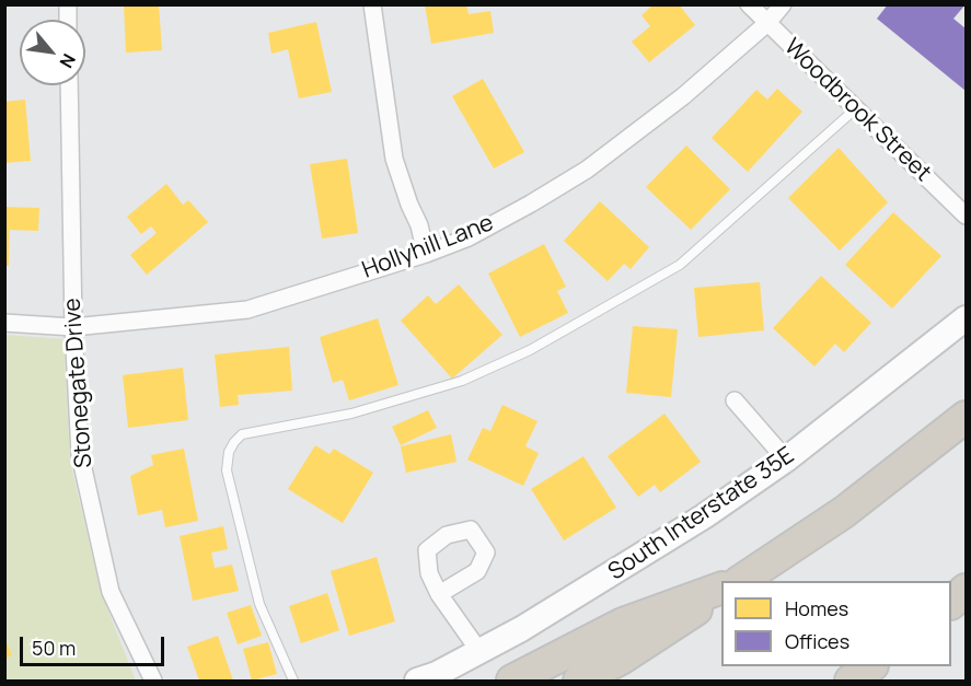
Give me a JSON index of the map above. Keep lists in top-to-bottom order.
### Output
{
  "streets": {
    "main road": ["South Interstate 35E"],
    "street": ["Woodbrook Street", "Hollyhill Lane", "Stonegate Drive"]
  },
  "crossings": [
    ["Woodbrook Street", "Hollyhill Lane"],
    ["Hollyhill Lane", "Stonegate Drive"]
  ],
  "legend": ["Homes", "Offices"],
  "scale_bar": "50 m",
  "north": "bottom right"
}
